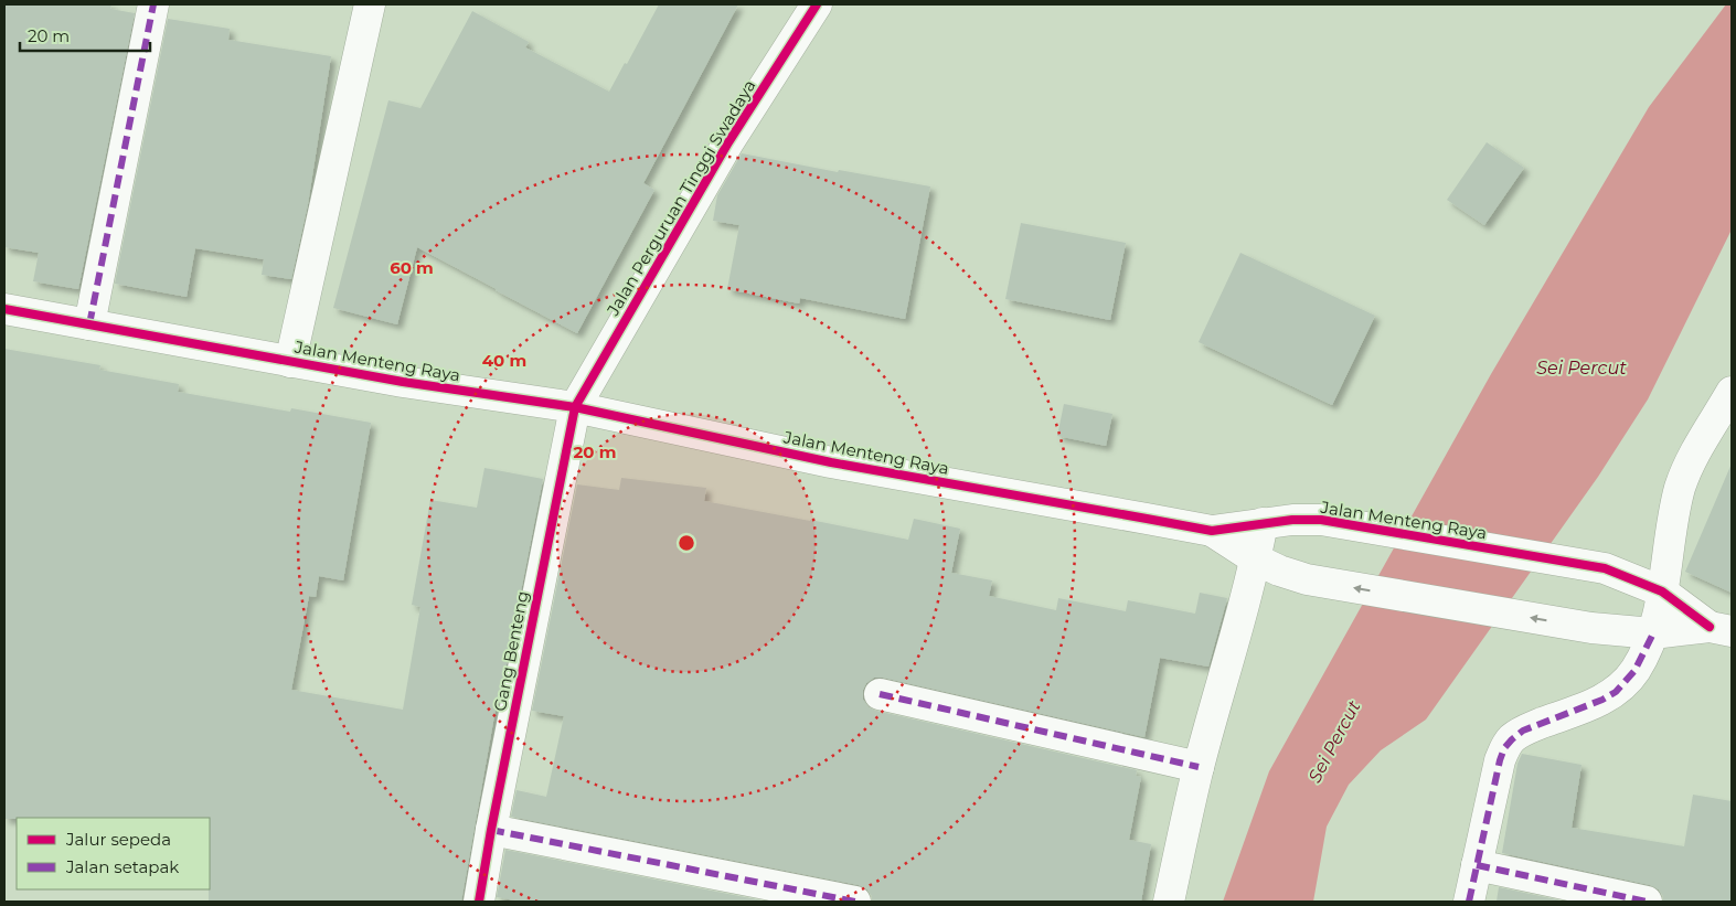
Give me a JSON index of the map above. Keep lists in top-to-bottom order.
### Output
{
  "streets": {
    "street": ["Jalan Perguruan Tinggi Swadaya", "Jalan Menteng Raya", "Gang Benteng"]
  },
  "crossings": [
    ["Jalan Perguruan Tinggi Swadaya", "Jalan Menteng Raya"],
    ["Jalan Perguruan Tinggi Swadaya", "Gang Benteng"],
    ["Jalan Menteng Raya", "Gang Benteng"]
  ],
  "water": ["Sei Percut"],
  "legend": ["Jalur sepeda", "Jalan setapak"],
  "scale_bar": "20 m",
  "rings": ["60 m", "40 m", "20 m"]
}
